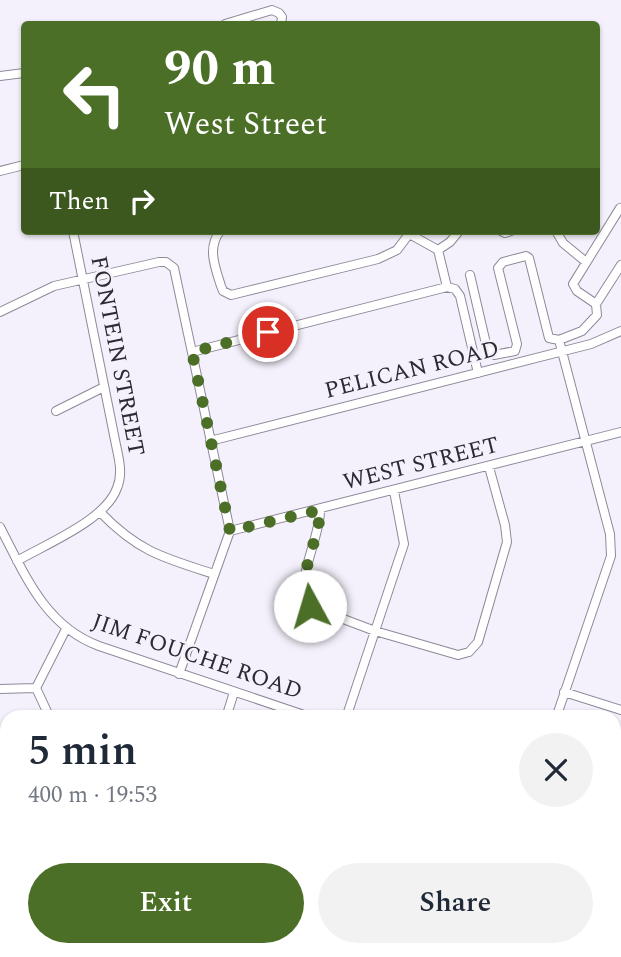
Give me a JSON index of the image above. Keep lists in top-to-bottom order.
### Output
{
  "streets": {
    "street": [
      "FONTEIN STREET",
      "PELICAN ROAD",
      "WEST STREET",
      "JIM FOUCHE ROAD"
    ]
  },
  "page": {
    "turn": ["90 m", "West Street"],
    "then": "Then",
    "heading": ["5 min", "400 m · 19:53"],
    "buttons": ["Exit", "Share"]
  }
}
